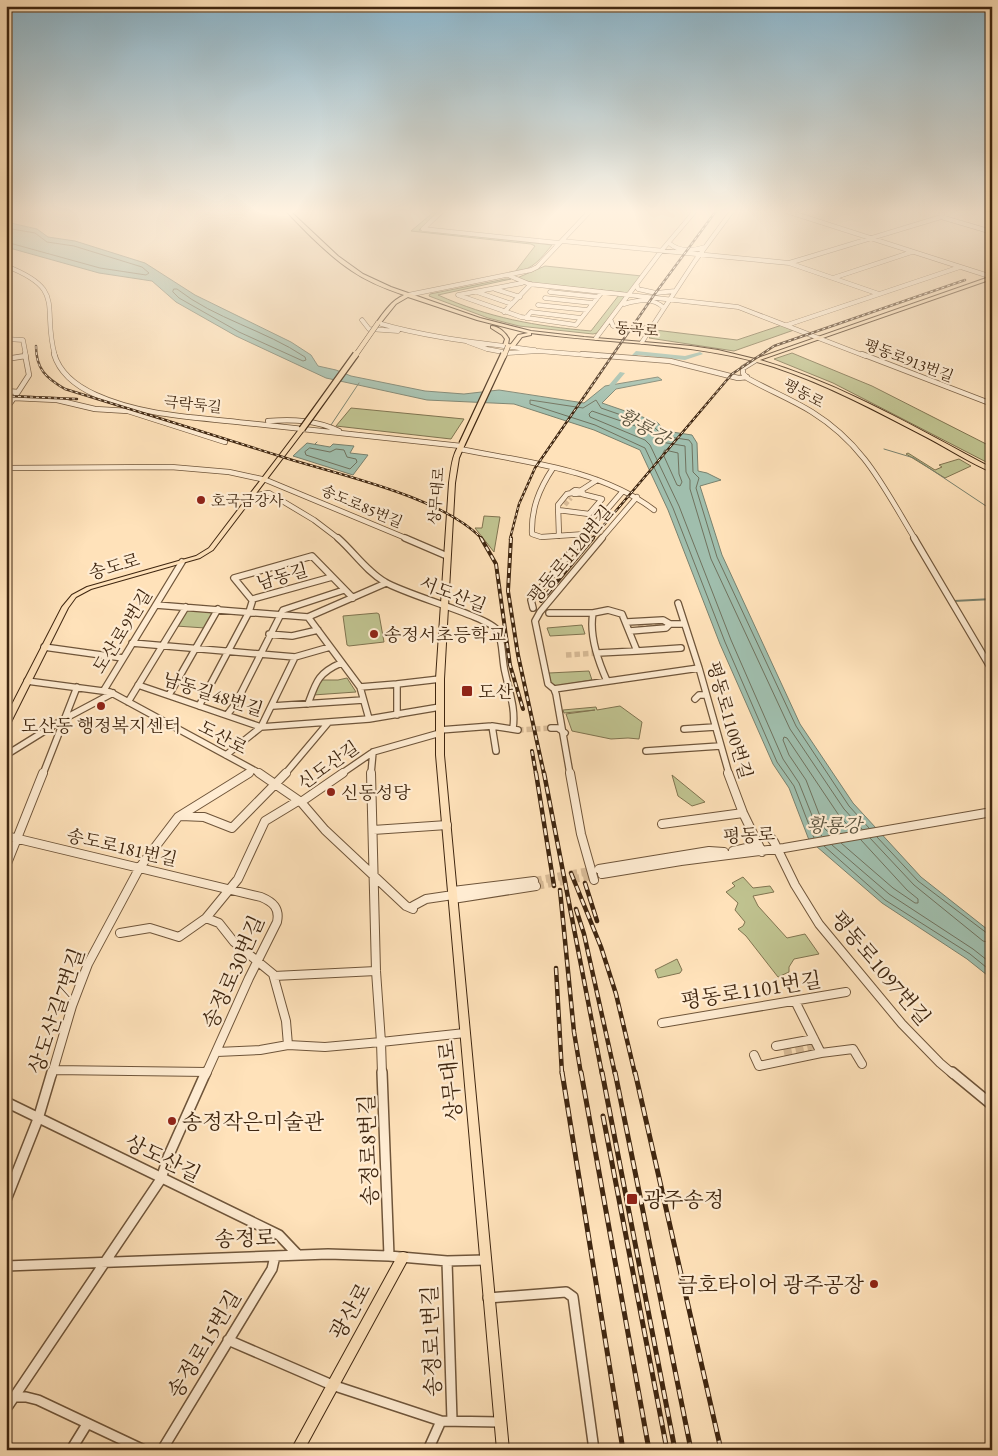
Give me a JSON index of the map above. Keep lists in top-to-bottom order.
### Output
{
  "streets": {
    "main road": [
      "동곡로",
      "평동로",
      "상무대로",
      "송도로",
      "광산로"
    ],
    "street": [
      "평동로913번길",
      "극락둑길",
      "송도로85번길",
      "평동로1120번길",
      "남동길",
      "서도산길",
      "도산로9번길",
      "남동길48번길",
      "평동로1100번길",
      "도산로",
      "신도산길",
      "송도로181번길",
      "평동로1097번길",
      "송정로30번길",
      "평동로1101번길",
      "상도산길7번길",
      "송정로8번길",
      "상도산길",
      "송정로",
      "송정로1번길",
      "송정로15번길"
    ]
  },
  "crossings": [
    ["동곡로", "평동로"],
    ["동곡로", "상무대로"],
    ["동곡로", "송도로"],
    ["평동로913번길", "평동로"],
    ["평동로", "평동로1100번길"],
    ["평동로", "평동로1097번길"],
    ["극락둑길", "상무대로"],
    ["극락둑길", "평동로1120번길"],
    ["극락둑길", "송도로"],
    ["상무대로", "송도로85번길"],
    ["상무대로", "서도산길"],
    ["상무대로", "도산로"],
    ["상무대로", "신도산길"],
    ["상무대로", "송정로"],
    ["송도로85번길", "송도로"],
    ["송도로", "서도산길"],
    ["송도로", "도산로9번길"],
    ["송도로", "도산로"],
    ["남동길", "도산로9번길"],
    ["서도산길", "신도산길"],
    ["도산로9번길", "도산로"],
    ["도산로", "신도산길"],
    ["도산로", "송정로8번길"],
    ["신도산길", "송도로181번길"],
    ["송도로181번길", "송정로30번길"],
    ["송도로181번길", "상도산길7번길"],
    ["송정로30번길", "상도산길"],
    ["송정로30번길", "송정로"],
    ["상도산길7번길", "상도산길"],
    ["송정로8번길", "송정로"],
    ["상도산길", "송정로"],
    ["송정로", "광산로"],
    ["송정로", "송정로1번길"],
    ["송정로", "송정로15번길"]
  ],
  "water": ["황룡강"],
  "places": {
    "other": [
      "호국금강사",
      "송정서초등학교",
      "도산동 행정복지센터",
      "신동성당",
      "송정작은미술관",
      "금호타이어 광주공장"
    ],
    "transit": ["도산", "광주송정"]
  }
}
